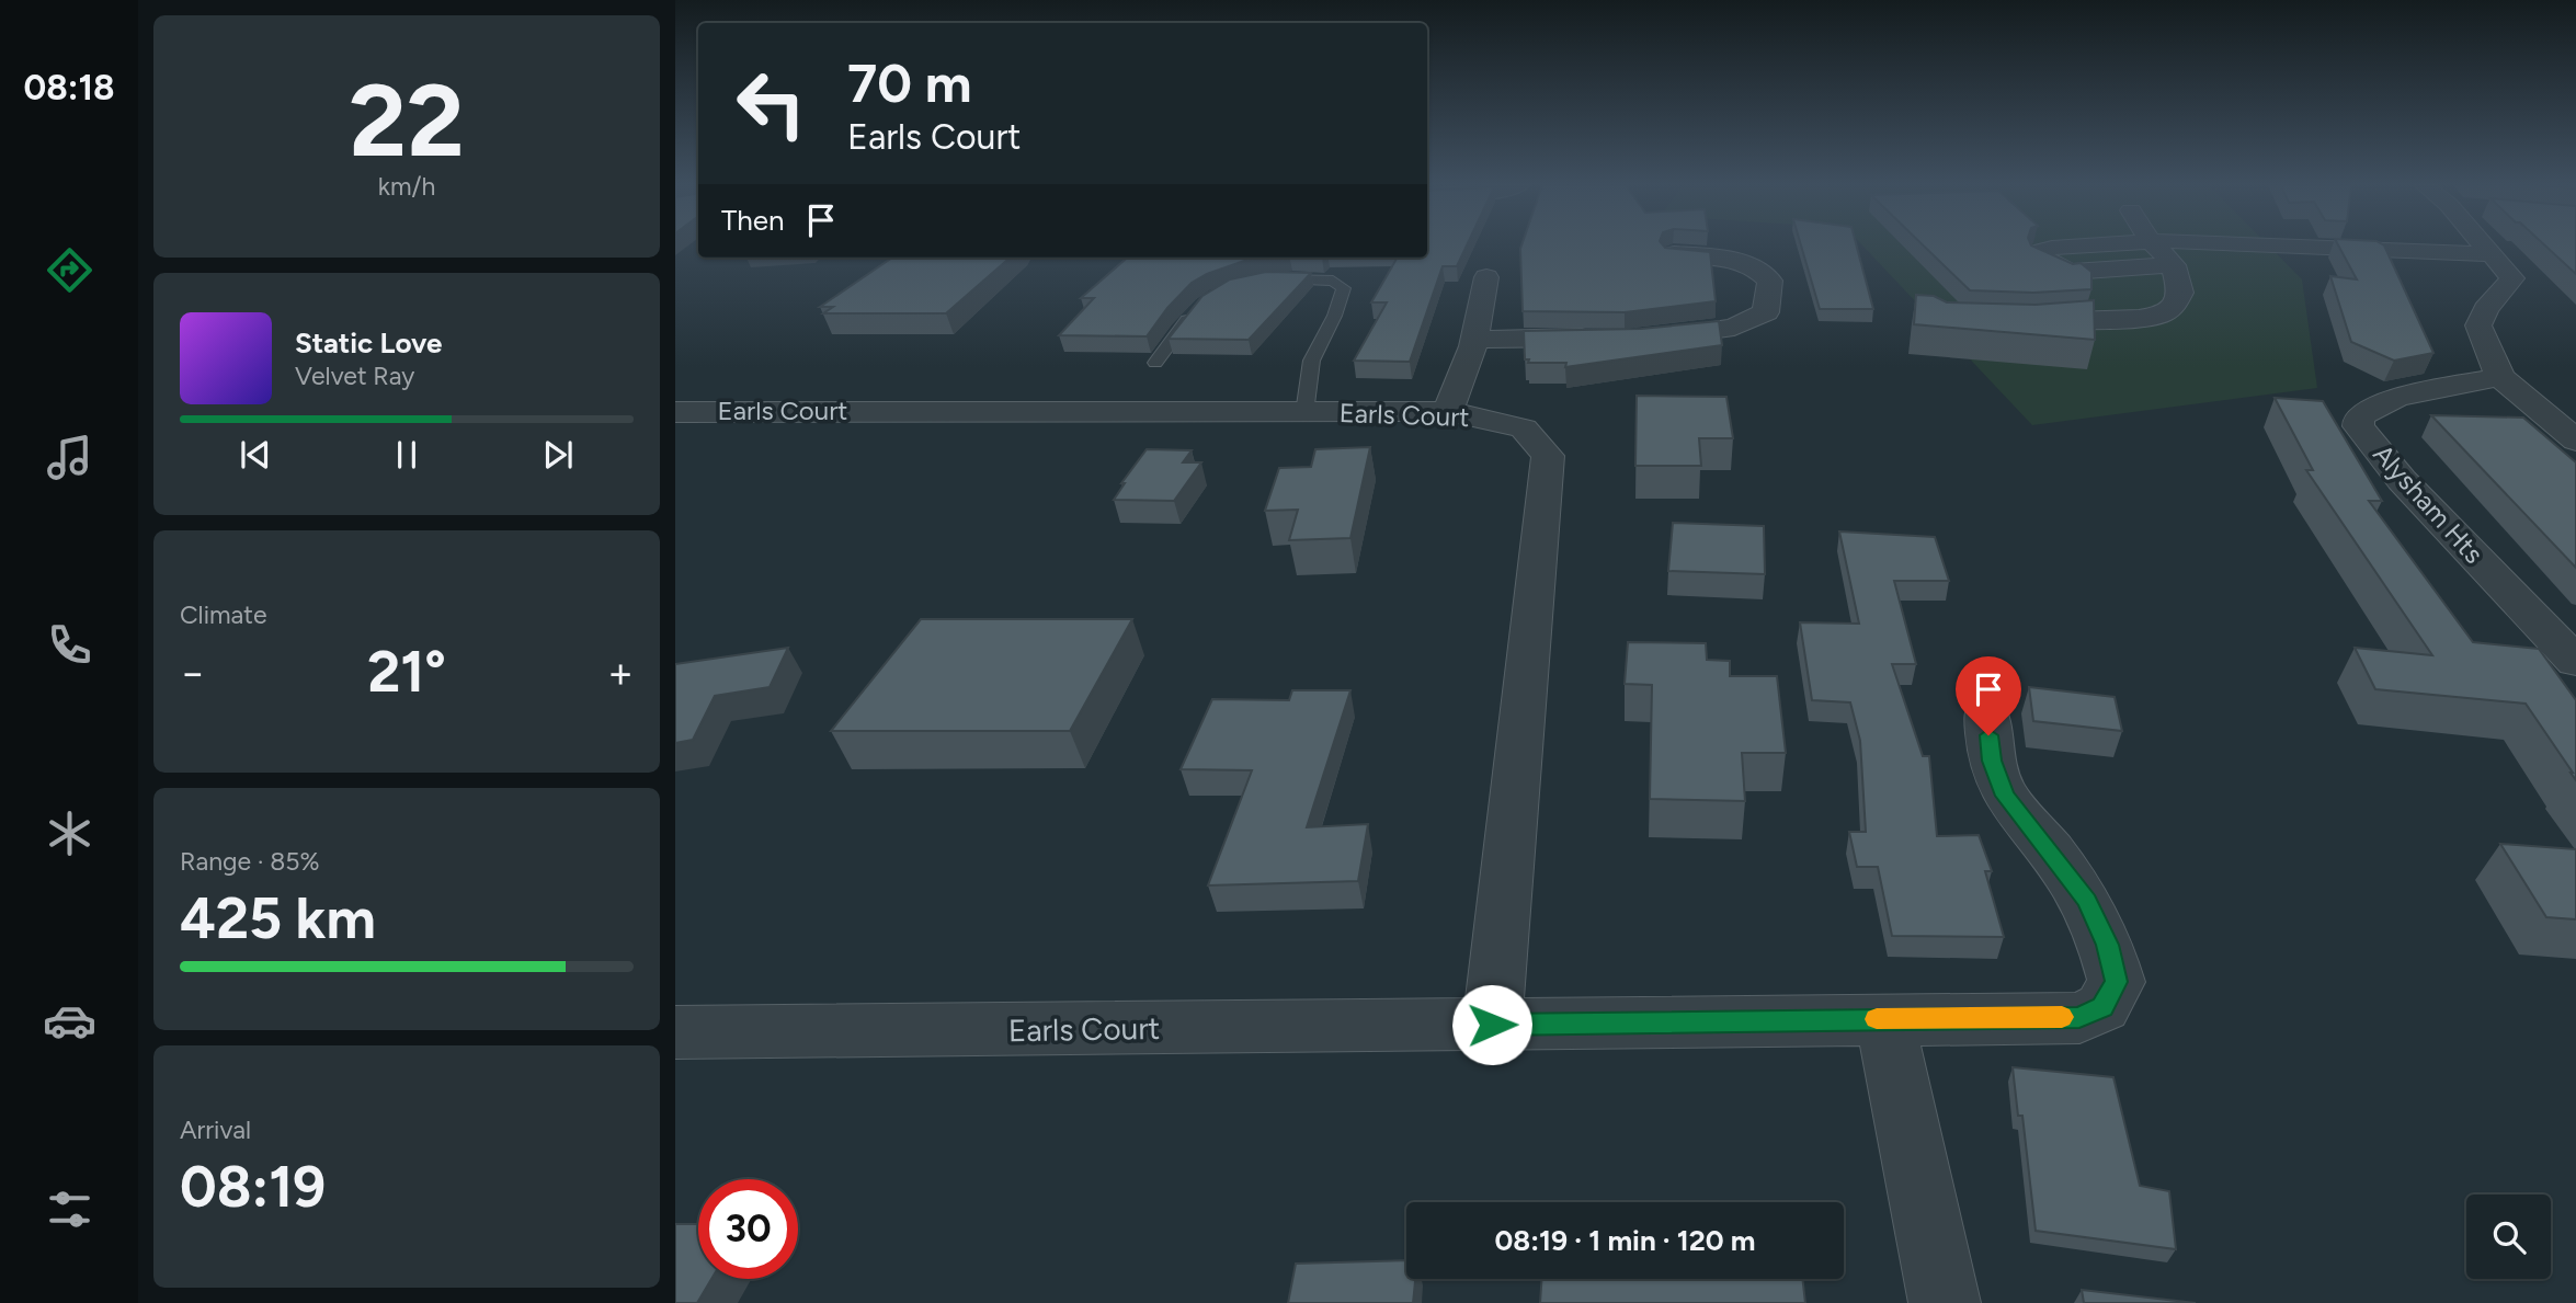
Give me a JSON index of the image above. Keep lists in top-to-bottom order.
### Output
{
  "streets": {
    "street": ["Earls Court", "Alysham Hts"]
  },
  "page": {
    "tabs": "08:18",
    "tile": [
      ["22", "km/h"],
      "Climate",
      ["Range · 85%", "425 km"],
      ["Arrival", "08:19"]
    ],
    "turn": ["70 m", "Earls Court"],
    "then": "Then",
    "song": ["Static Love", "Velvet Ray"],
    "heat": ["−", "21°", "+"],
    "limit": "30",
    "trip": "08:19 · 1 min · 120 m"
  }
}
